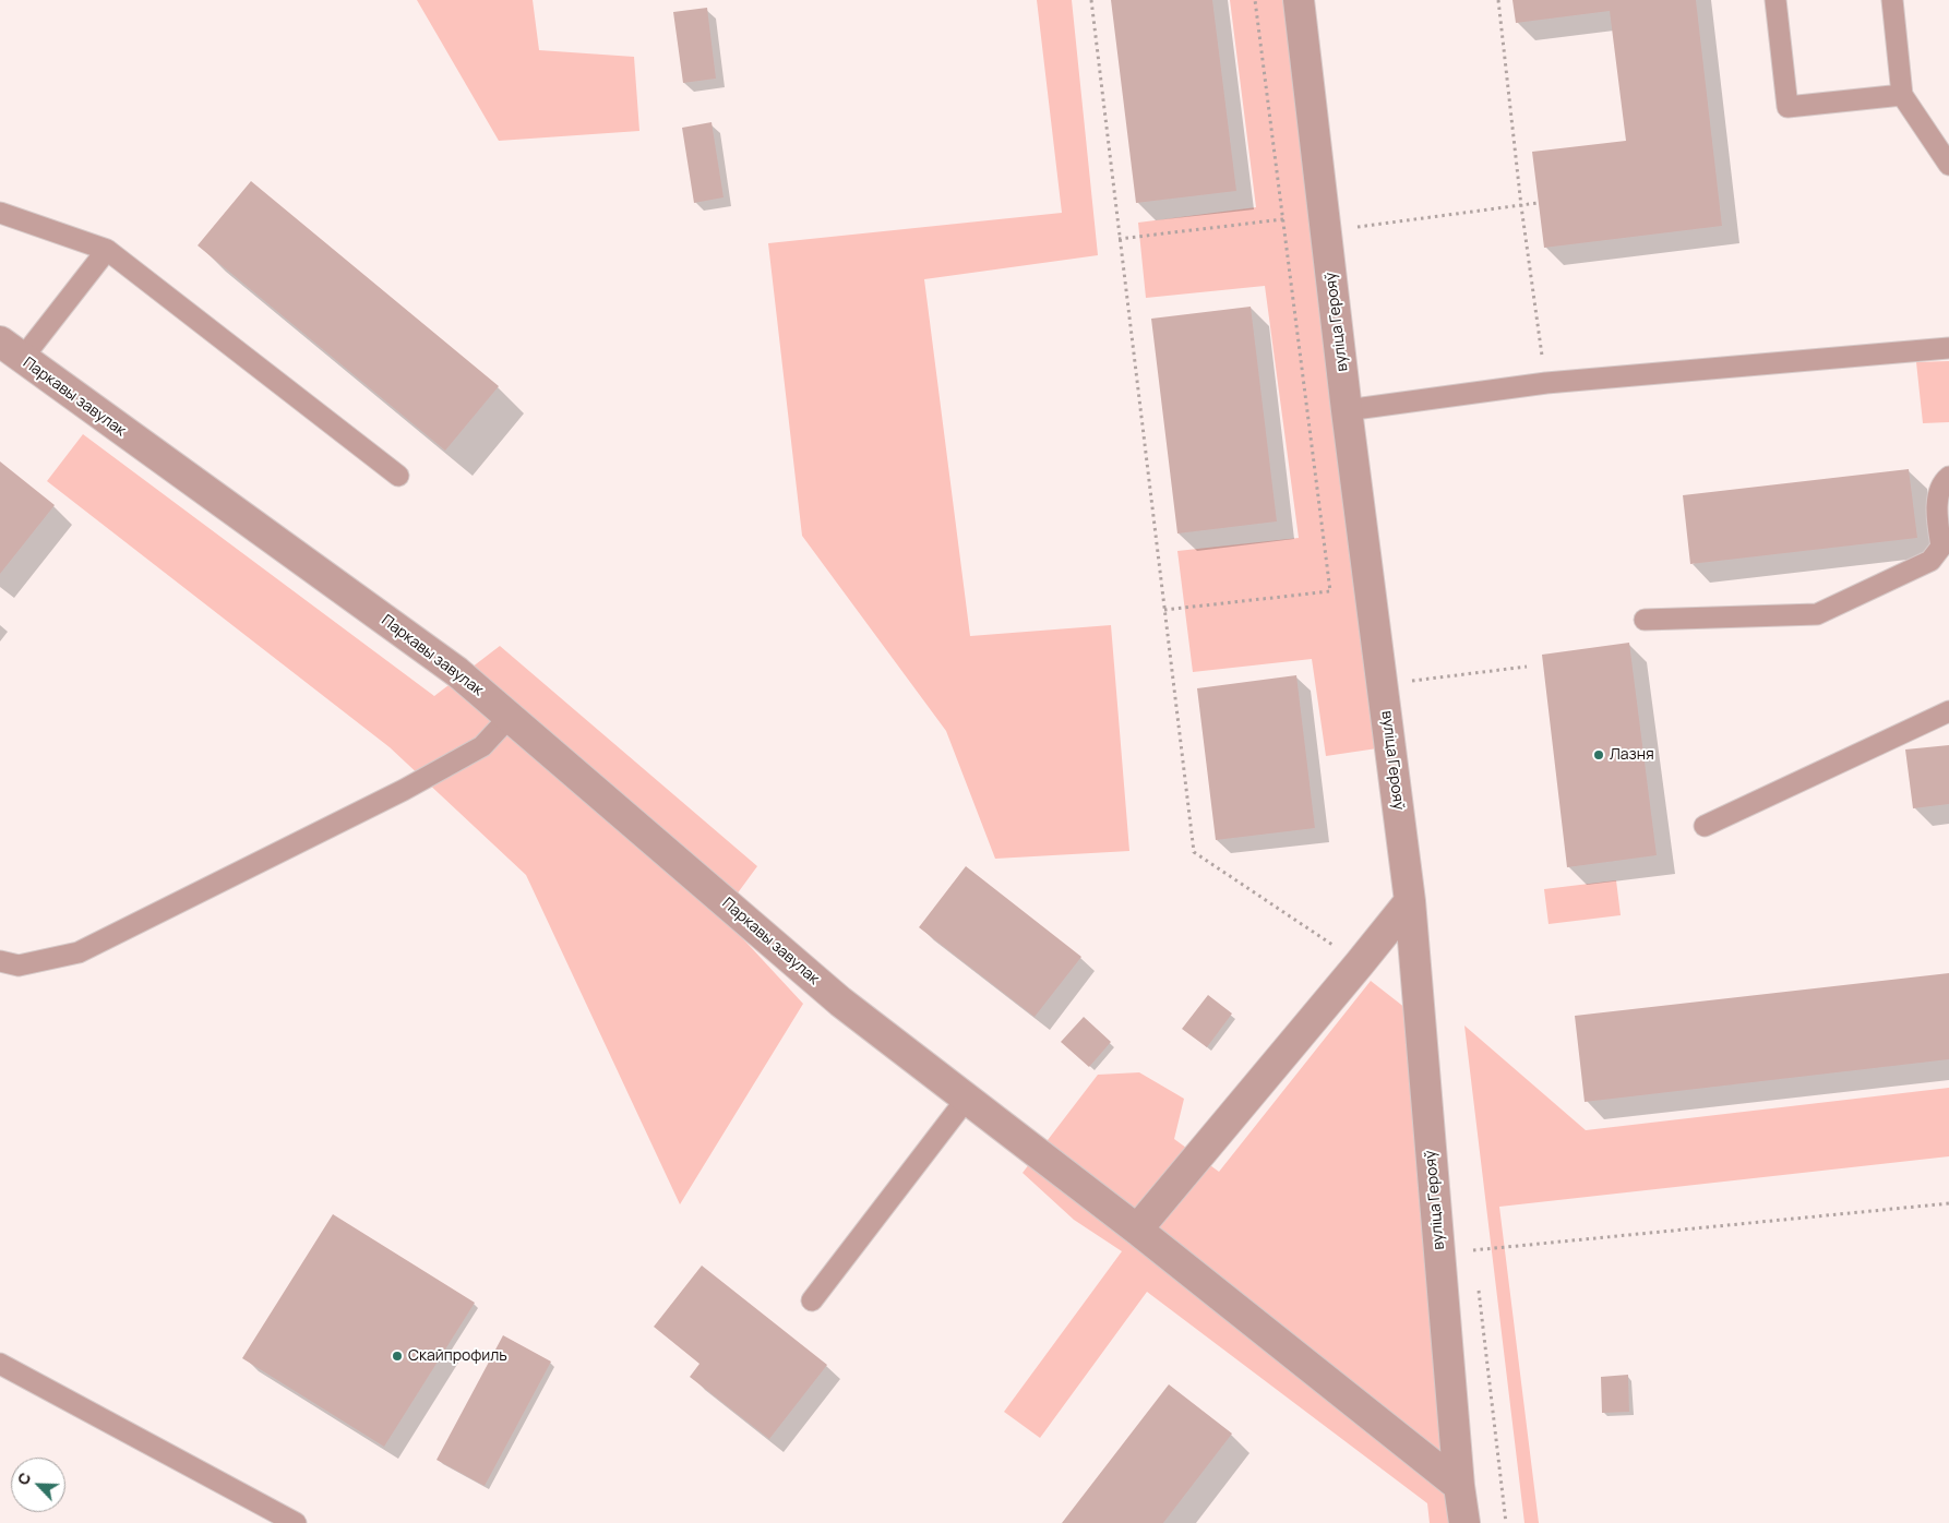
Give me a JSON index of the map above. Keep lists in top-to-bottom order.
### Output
{
  "streets": {
    "street": ["вуліца Герояў", "Паркавы завулак"]
  },
  "crossings": [
    ["вуліца Герояў", "Паркавы завулак"]
  ],
  "places": ["Лазня", "Скайпрофиль"],
  "north": "top left"
}
